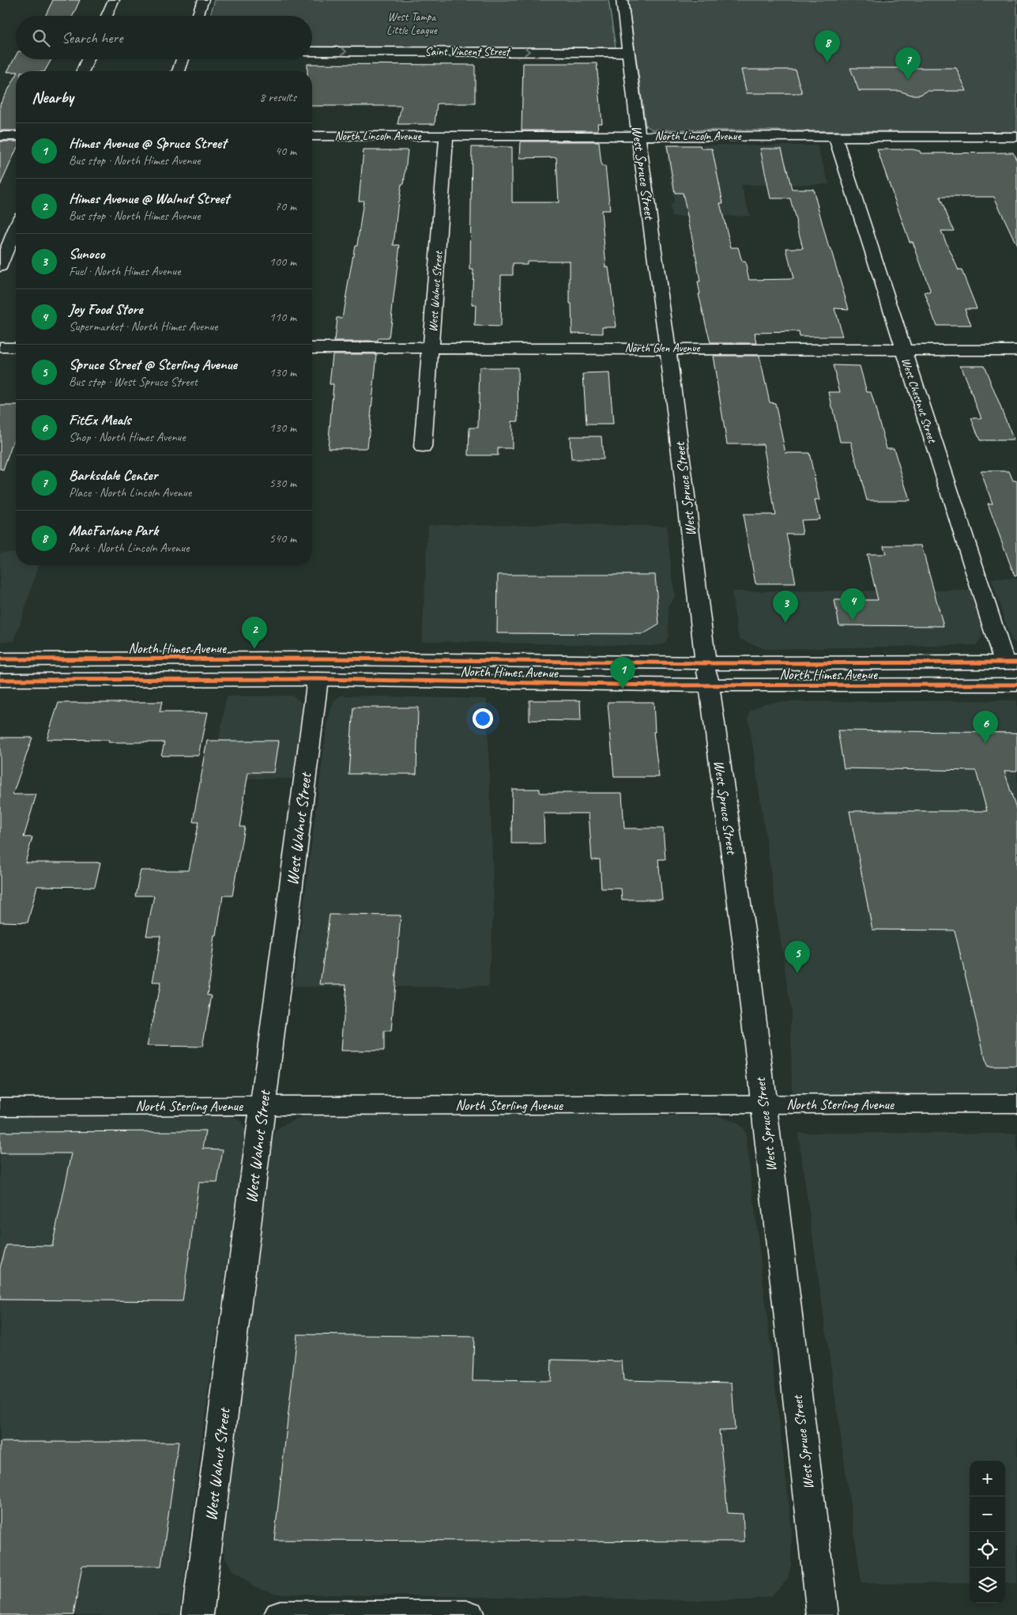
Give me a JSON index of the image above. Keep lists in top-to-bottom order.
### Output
{
  "streets": {
    "street": [
      "Saint Vincent Street",
      "North Lincoln Avenue",
      "West Spruce Street",
      "West Walnut Street",
      "North Glen Avenue",
      "West Chestnut Street",
      "North Himes Avenue",
      "North Sterling Avenue"
    ]
  },
  "crossings": [
    ["Saint Vincent Street", "West Spruce Street"],
    ["North Lincoln Avenue", "West Spruce Street"],
    ["North Lincoln Avenue", "West Walnut Street"],
    ["North Lincoln Avenue", "West Chestnut Street"],
    ["West Spruce Street", "North Glen Avenue"],
    ["West Spruce Street", "North Himes Avenue"],
    ["West Spruce Street", "North Sterling Avenue"],
    ["West Walnut Street", "North Glen Avenue"],
    ["West Walnut Street", "North Himes Avenue"],
    ["West Walnut Street", "North Sterling Avenue"],
    ["North Glen Avenue", "West Chestnut Street"],
    ["West Chestnut Street", "North Himes Avenue"]
  ],
  "one_way": ["Saint Vincent Street"],
  "parks": ["West Tampa Little League"],
  "page": {
    "search": "Search here",
    "pins": [
      "8",
      "7",
      "4",
      "3",
      "2",
      "1",
      "6",
      "5"
    ],
    "heading": ["Nearby", "8 results"],
    "list": [
      {
        "mark": "1",
        "name": "Himes Avenue @ Spruce Street",
        "note": "Bus stop · North Himes Avenue",
        "value": "40 m"
      },
      {
        "mark": "2",
        "name": "Himes Avenue @ Walnut Street",
        "note": "Bus stop · North Himes Avenue",
        "value": "70 m"
      },
      {
        "mark": "3",
        "name": "Sunoco",
        "note": "Fuel · North Himes Avenue",
        "value": "100 m"
      },
      {
        "mark": "4",
        "name": "Joy Food Store",
        "note": "Supermarket · North Himes Avenue",
        "value": "110 m"
      },
      {
        "mark": "5",
        "name": "Spruce Street @ Sterling Avenue",
        "note": "Bus stop · West Spruce Street",
        "value": "130 m"
      },
      {
        "mark": "6",
        "name": "FitEx Meals",
        "note": "Shop · North Himes Avenue",
        "value": "130 m"
      },
      {
        "mark": "7",
        "name": "Barksdale Center",
        "note": "Place · North Lincoln Avenue",
        "value": "530 m"
      },
      {
        "mark": "8",
        "name": "MacFarlane Park",
        "note": "Park · North Lincoln Avenue",
        "value": "540 m"
      }
    ],
    "map_buttons": ["+", "−"]
  }
}
